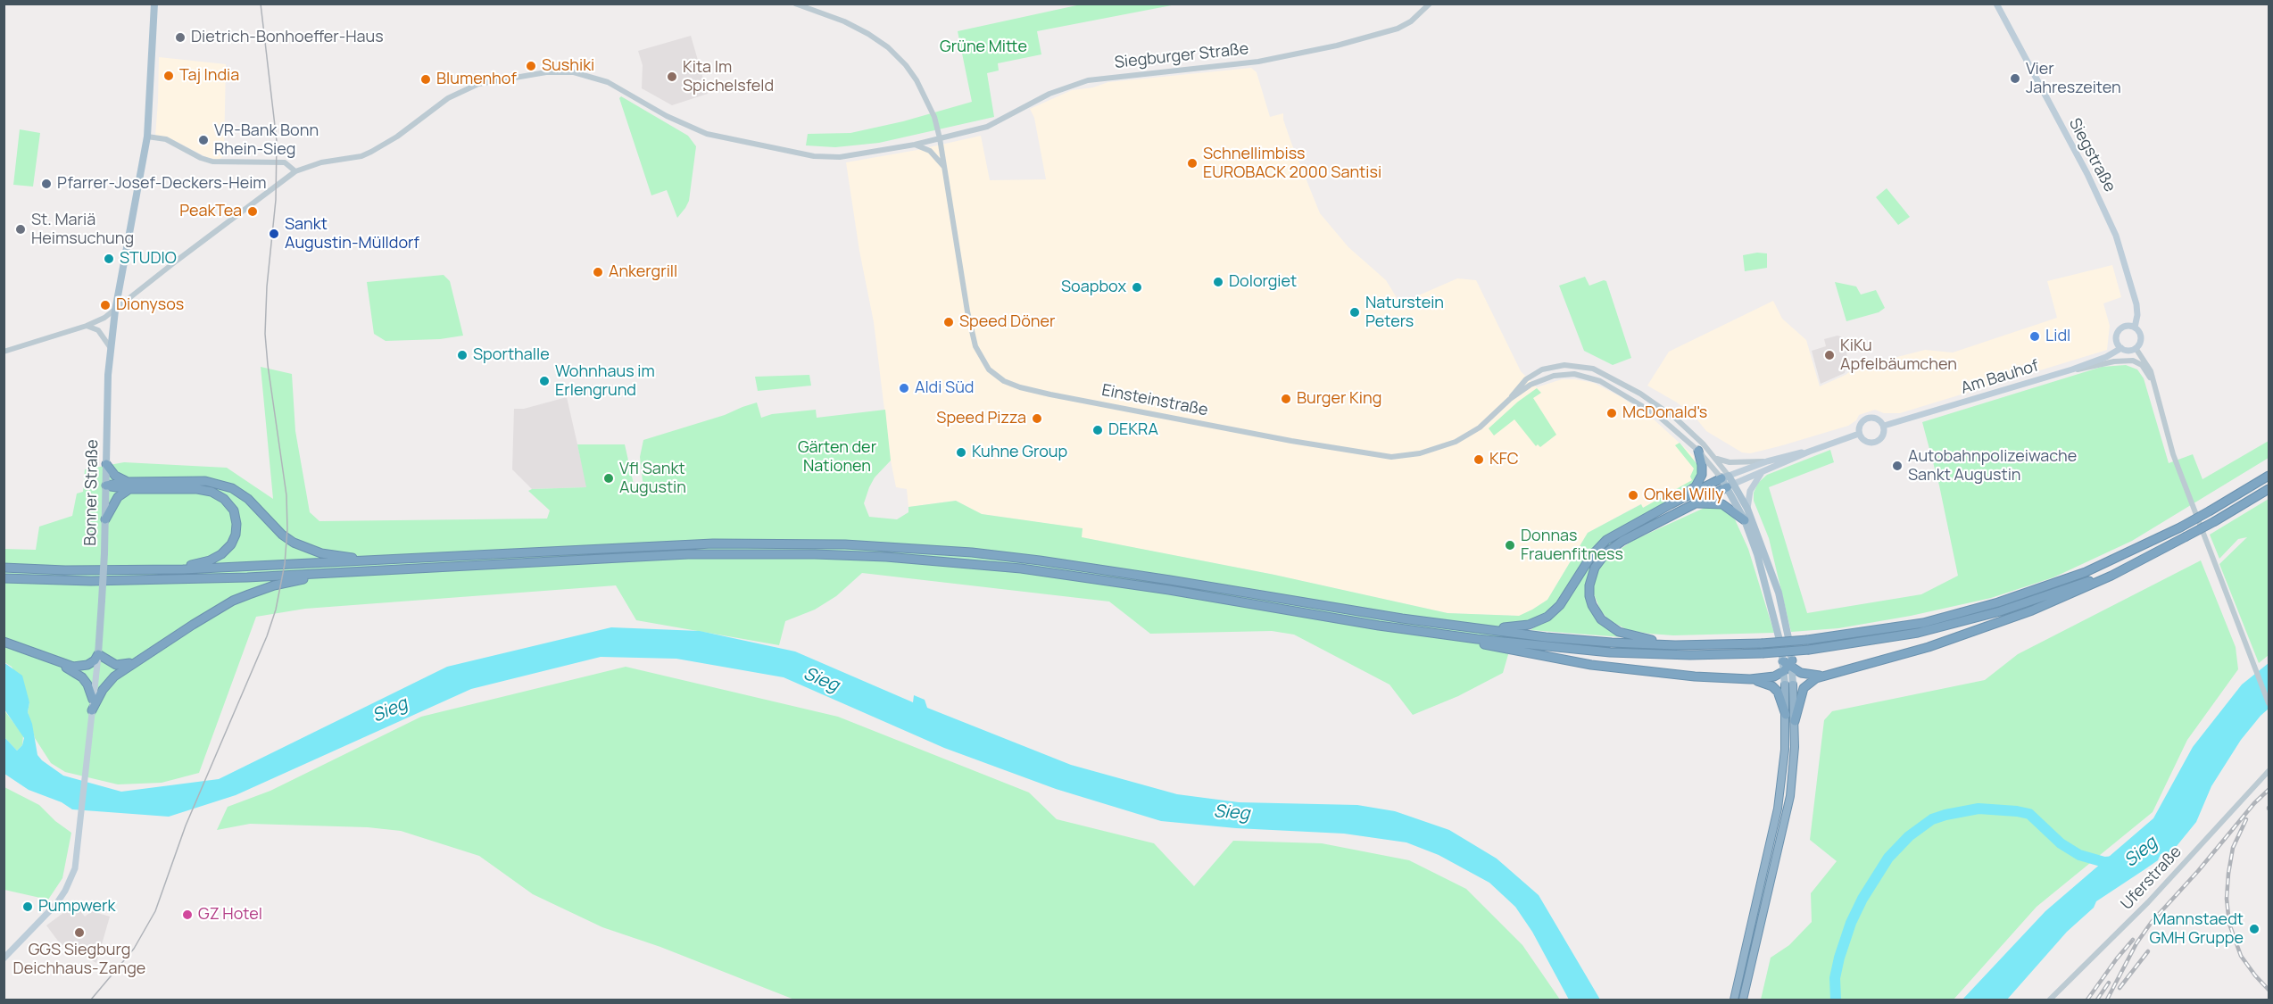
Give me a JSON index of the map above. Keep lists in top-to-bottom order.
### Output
{
  "streets": {
    "main road": ["Siegstraße", "Am Bauhof", "Bonner Straße"],
    "street": ["Siegburger Straße", "Einsteinstraße", "Uferstraße"]
  },
  "crossings": [
    ["Siegburger Straße", "Einsteinstraße"],
    ["Siegburger Straße", "Bonner Straße"],
    ["Siegstraße", "Am Bauhof"]
  ],
  "water": ["Sieg"],
  "parks": ["Grüne Mitte", "Gärten der Nationen"],
  "places": [
    "Dietrich-Bonhoeffer-Haus",
    "Sushiki",
    "Taj India",
    "Kita Im Spichelsfeld",
    "Vier Jahreszeiten",
    "Blumenhof",
    "VR-Bank Bonn Rhein-Sieg",
    "Schnellimbiss EUROBACK 2000 Santisi",
    "Pfarrer-Josef-Deckers-Heim",
    "PeakTea",
    "St. Mariä Heimsuchung",
    "Sankt Augustin-Mülldorf",
    "STUDIO",
    "Ankergrill",
    "Dolorgiet",
    "Soapbox",
    "Dionysos",
    "Naturstein Peters",
    "Speed Döner",
    "Lidl",
    "Sporthalle",
    "KiKu Apfelbäumchen",
    "Wohnhaus im Erlengrund",
    "Aldi Süd",
    "Burger King",
    "McDonald's",
    "Speed Pizza",
    "DEKRA",
    "Kuhne Group",
    "KFC",
    "Autobahnpolizeiwache Sankt Augustin",
    "Vfl Sankt Augustin",
    "Onkel Willy",
    "Donnas Frauenfitness",
    "Pumpwerk",
    "GZ Hotel",
    "Mannstaedt GMH Gruppe",
    "GGS Siegburg Deichhaus-Zange"
  ]
}
